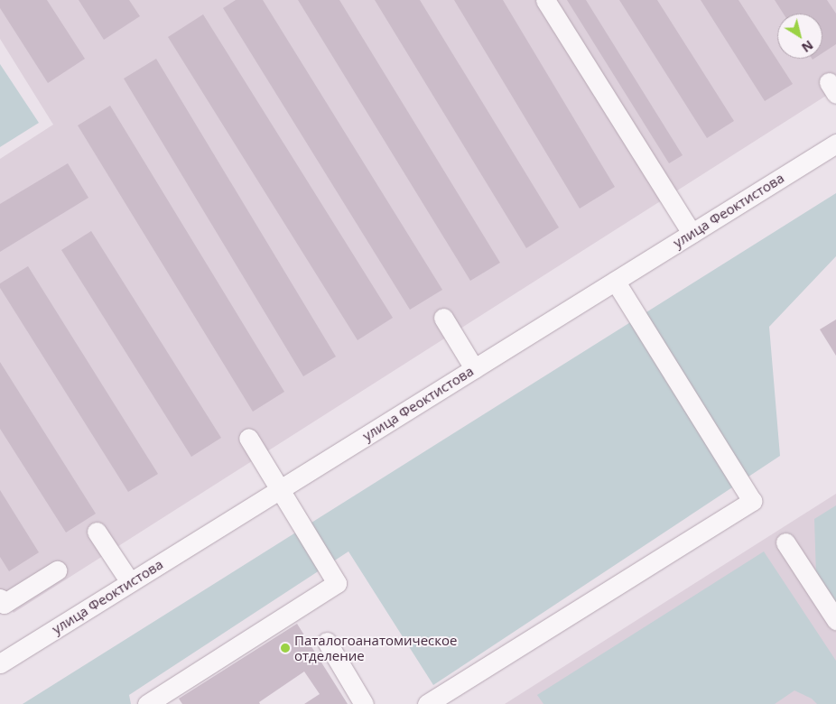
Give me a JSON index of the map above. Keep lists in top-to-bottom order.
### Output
{
  "streets": {
    "street": ["улица Феоктистова"]
  },
  "places": ["Паталогоанатомическое отделение"],
  "north": "bottom right"
}
